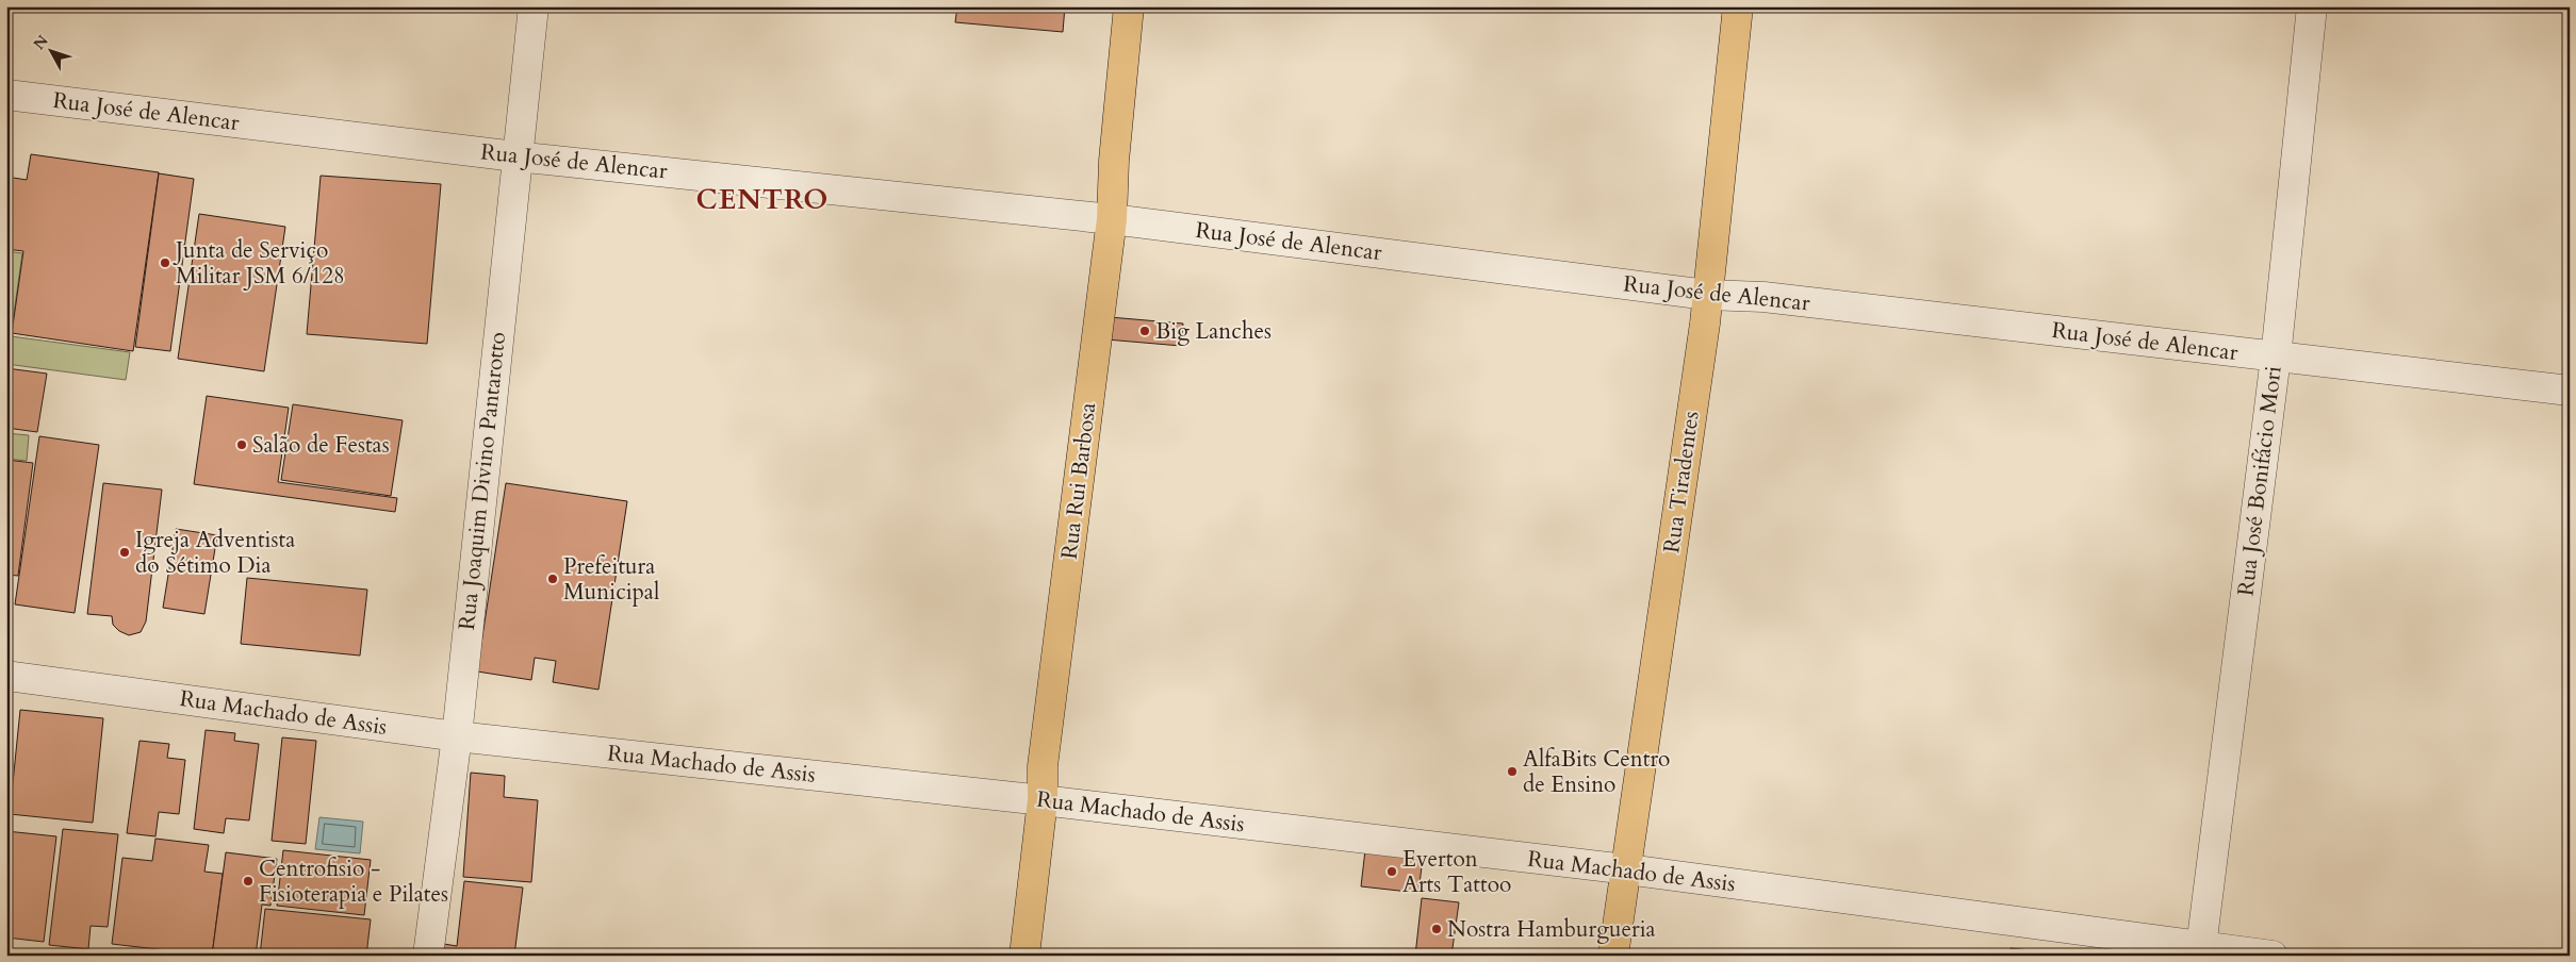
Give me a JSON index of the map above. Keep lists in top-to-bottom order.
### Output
{
  "streets": {
    "main road": ["Rua Rui Barbosa", "Rua Tiradentes"],
    "street": [
      "Rua José de Alencar",
      "Rua Joaquim Divino Pantarotto",
      "Rua José Bonifácio Mori",
      "Rua Machado de Assis"
    ]
  },
  "crossings": [
    ["Rua José de Alencar", "Rua Joaquim Divino Pantarotto"],
    ["Rua José de Alencar", "Rua Rui Barbosa"],
    ["Rua José de Alencar", "Rua José Bonifácio Mori"],
    ["Rua José de Alencar", "Rua Tiradentes"],
    ["Rua Joaquim Divino Pantarotto", "Rua Machado de Assis"],
    ["Rua Rui Barbosa", "Rua Machado de Assis"],
    ["Rua José Bonifácio Mori", "Rua Machado de Assis"],
    ["Rua Tiradentes", "Rua Machado de Assis"]
  ],
  "districts": ["CENTRO"],
  "places": [
    "Junta de Serviço Militar JSM 6/128",
    "Big Lanches",
    "Salão de Festas",
    "Igreja Adventista do Sétimo Dia",
    "Prefeitura Municipal",
    "AlfaBits Centro de Ensino",
    "Everton Arts Tattoo",
    "Centrofisio - Fisioterapia e Pilates",
    "Nostra Hamburgueria"
  ],
  "north": "top left"
}
